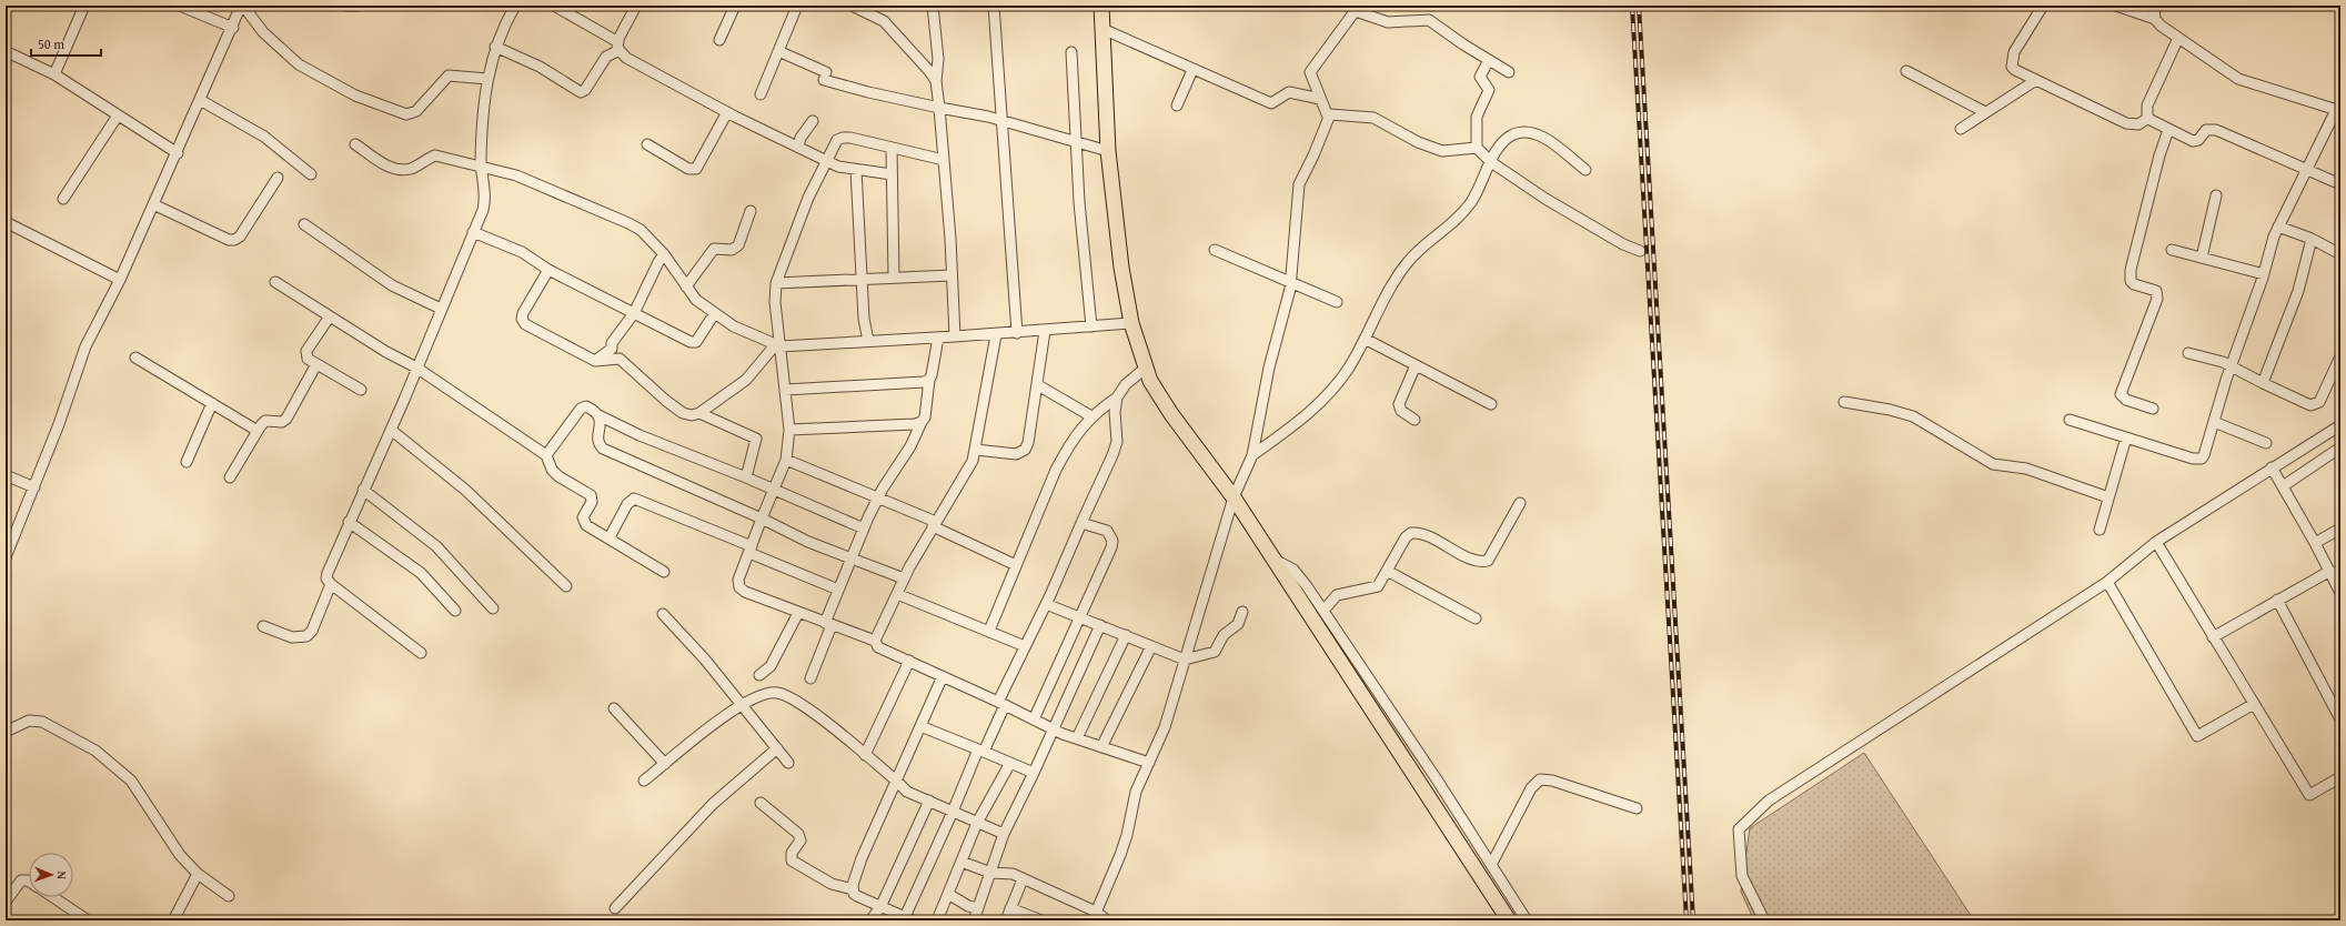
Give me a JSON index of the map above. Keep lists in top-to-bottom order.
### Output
{
  "scale_bar": "50 m",
  "north": "right"
}
